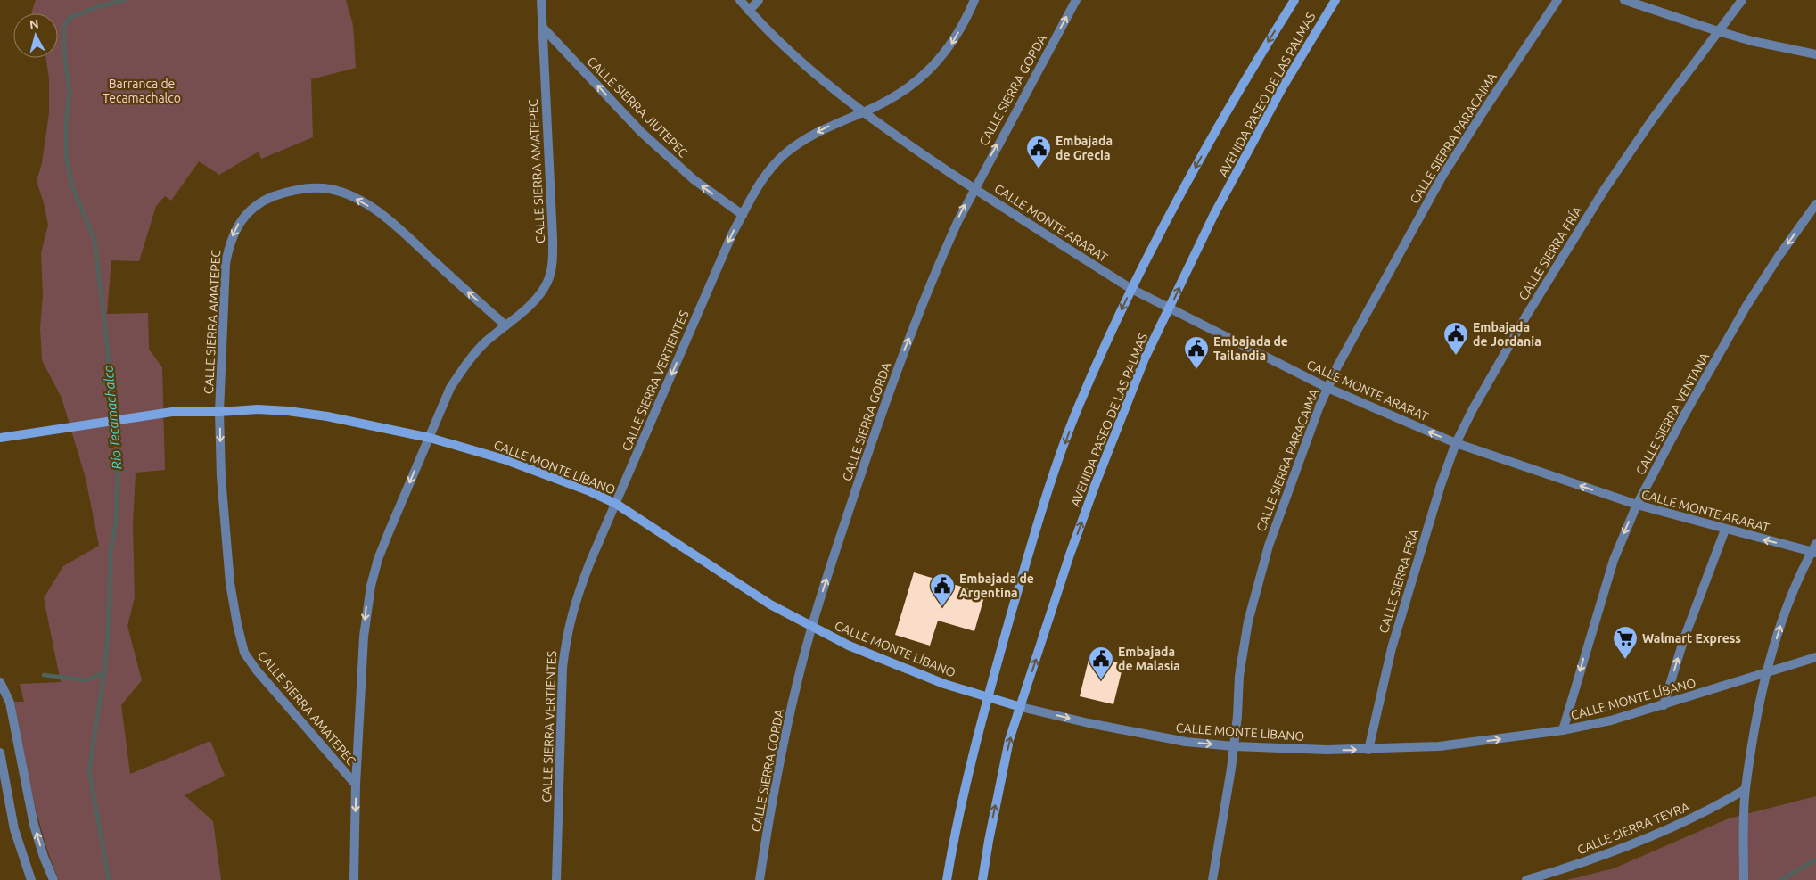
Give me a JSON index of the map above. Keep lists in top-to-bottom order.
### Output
{
  "streets": {
    "main road": ["AVENIDA PASEO DE LAS PALMAS", "CALLE MONTE LÍBANO"],
    "street": [
      "CALLE SIERRA GORDA",
      "CALLE SIERRA JIUTEPEC",
      "CALLE SIERRA PARACAIMA",
      "CALLE SIERRA AMATEPEC",
      "CALLE MONTE ARARAT",
      "CALLE SIERRA FRÍA",
      "CALLE SIERRA VERTIENTES",
      "CALLE SIERRA VENTANA",
      "CALLE SIERRA TEYRA"
    ]
  },
  "crossings": [
    ["CALLE SIERRA GORDA", "CALLE MONTE ARARAT"],
    ["CALLE SIERRA GORDA", "CALLE MONTE LÍBANO"],
    ["AVENIDA PASEO DE LAS PALMAS", "CALLE MONTE ARARAT"],
    ["AVENIDA PASEO DE LAS PALMAS", "CALLE MONTE LÍBANO"],
    ["CALLE SIERRA JIUTEPEC", "CALLE SIERRA AMATEPEC"],
    ["CALLE SIERRA JIUTEPEC", "CALLE SIERRA VERTIENTES"],
    ["CALLE SIERRA PARACAIMA", "CALLE MONTE ARARAT"],
    ["CALLE SIERRA PARACAIMA", "CALLE MONTE LÍBANO"],
    ["CALLE SIERRA AMATEPEC", "CALLE MONTE LÍBANO"],
    ["CALLE MONTE ARARAT", "CALLE SIERRA FRÍA"],
    ["CALLE MONTE ARARAT", "CALLE SIERRA VERTIENTES"],
    ["CALLE MONTE ARARAT", "CALLE SIERRA VENTANA"],
    ["CALLE SIERRA FRÍA", "CALLE MONTE LÍBANO"],
    ["CALLE SIERRA VERTIENTES", "CALLE MONTE LÍBANO"],
    ["CALLE SIERRA VENTANA", "CALLE MONTE LÍBANO"]
  ],
  "one_way": [
    "CALLE SIERRA GORDA",
    "CALLE SIERRA JIUTEPEC",
    "CALLE SIERRA VERTIENTES",
    "CALLE SIERRA VENTANA"
  ],
  "water": ["Río Tecamachalco"],
  "parks": ["Barranca de Tecamachalco"],
  "places": {
    "public building": [
      "Embajada de Grecia",
      "Embajada de Jordania",
      "Embajada de Tailandia",
      "Embajada de Argentina",
      "Embajada de Malasia"
    ],
    "supermarket": ["Walmart Express"]
  },
  "north": "top"
}
